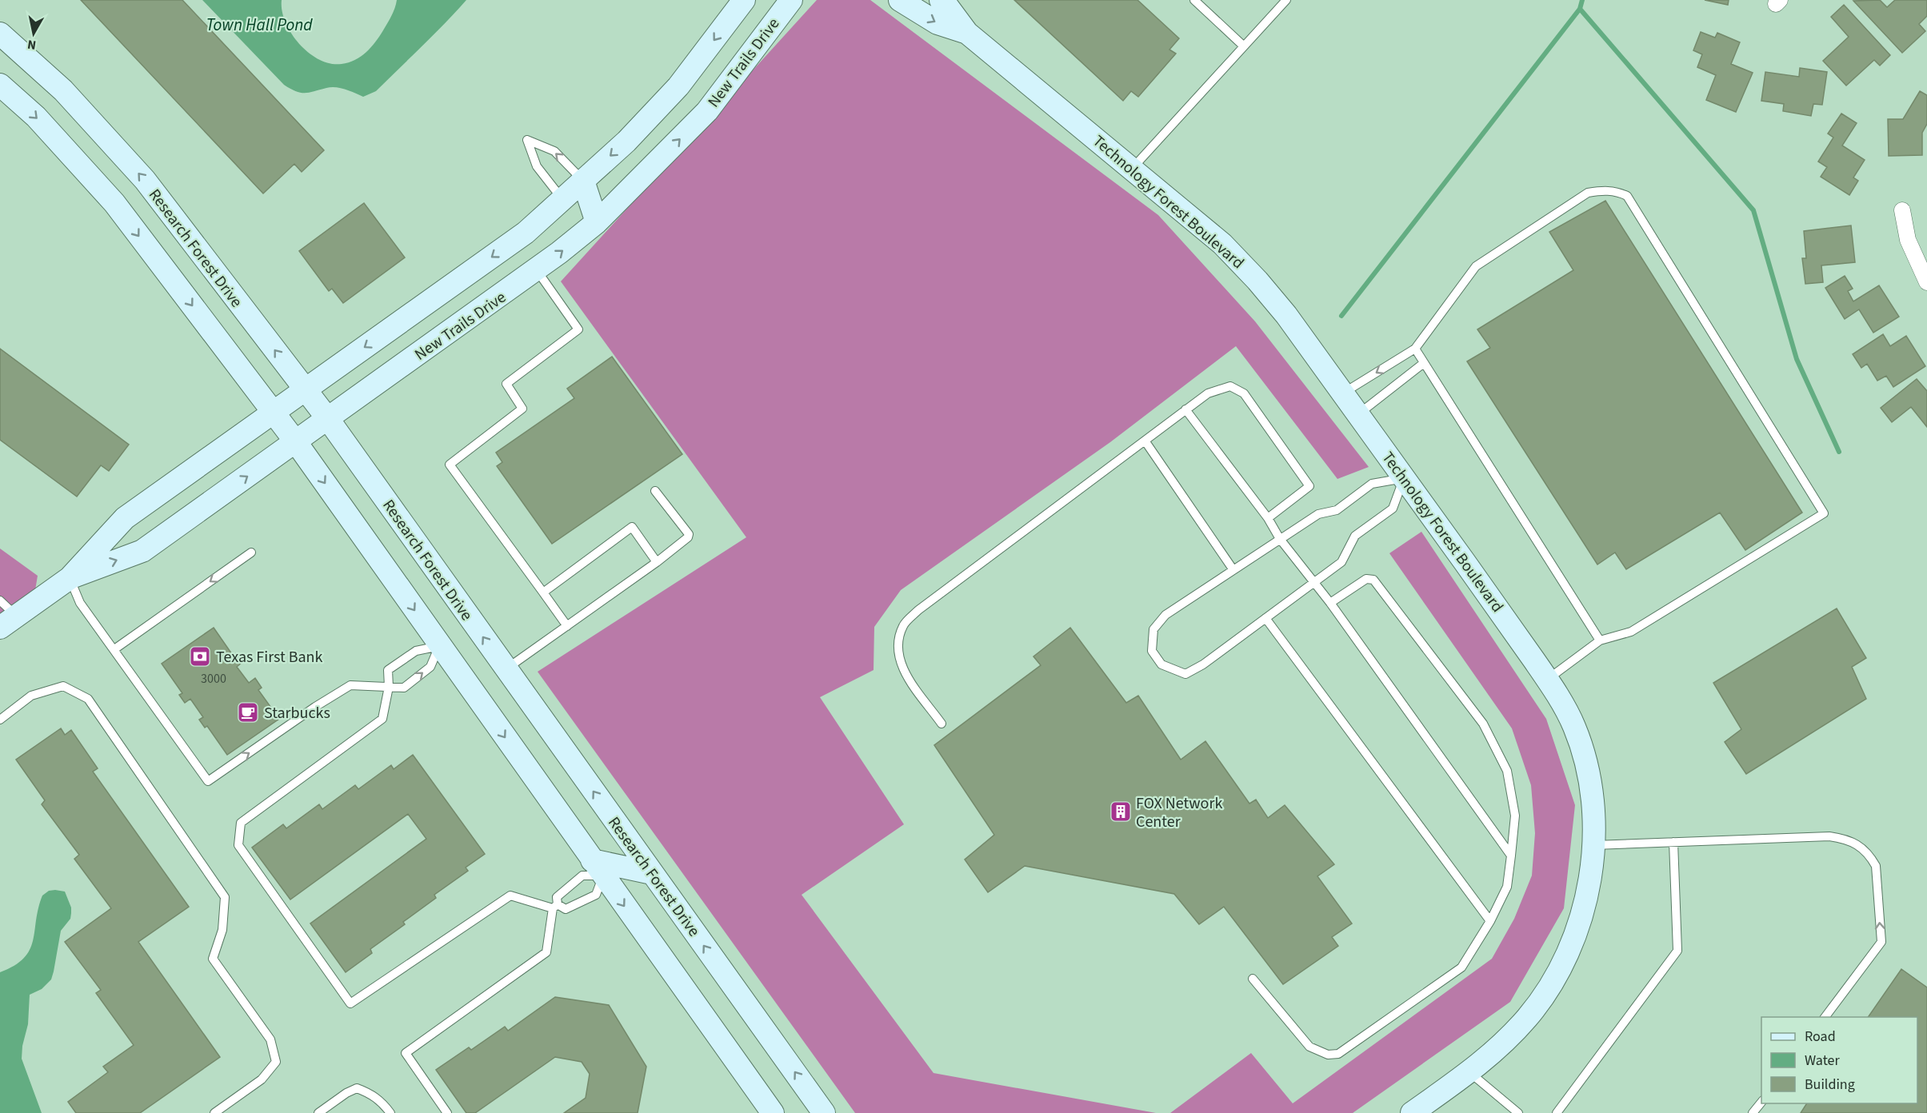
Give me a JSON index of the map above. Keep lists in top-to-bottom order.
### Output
{
  "streets": {
    "street": ["New Trails Drive", "Technology Forest Boulevard", "Research Forest Drive"]
  },
  "crossings": [
    ["New Trails Drive", "Research Forest Drive"]
  ],
  "water": ["Town Hall Pond"],
  "places": {
    "bank": ["Texas First Bank"],
    "cafe": ["Starbucks"],
    "building": ["FOX Network Center"]
  },
  "house_numbers": ["3000"],
  "legend": ["Road", "Water", "Building"],
  "north": "bottom"
}
